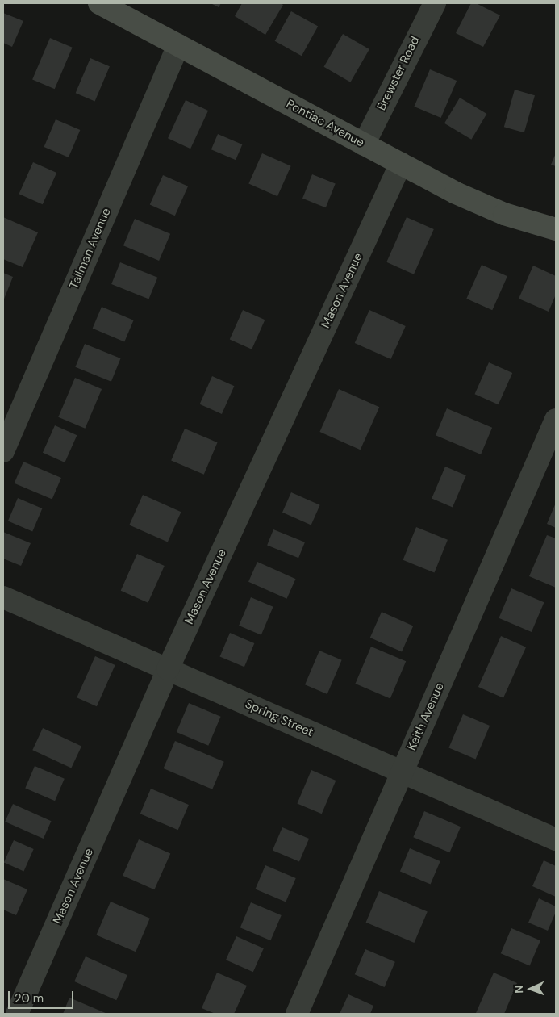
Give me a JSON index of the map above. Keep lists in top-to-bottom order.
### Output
{
  "streets": {
    "main road": ["Pontiac Avenue"],
    "street": [
      "Brewster Road",
      "Tallman Avenue",
      "Mason Avenue",
      "Keith Avenue",
      "Spring Street"
    ]
  },
  "crossings": [
    ["Brewster Road", "Pontiac Avenue"],
    ["Pontiac Avenue", "Tallman Avenue"],
    ["Pontiac Avenue", "Mason Avenue"],
    ["Mason Avenue", "Spring Street"],
    ["Keith Avenue", "Spring Street"]
  ],
  "scale_bar": "20 m",
  "north": "left"
}
